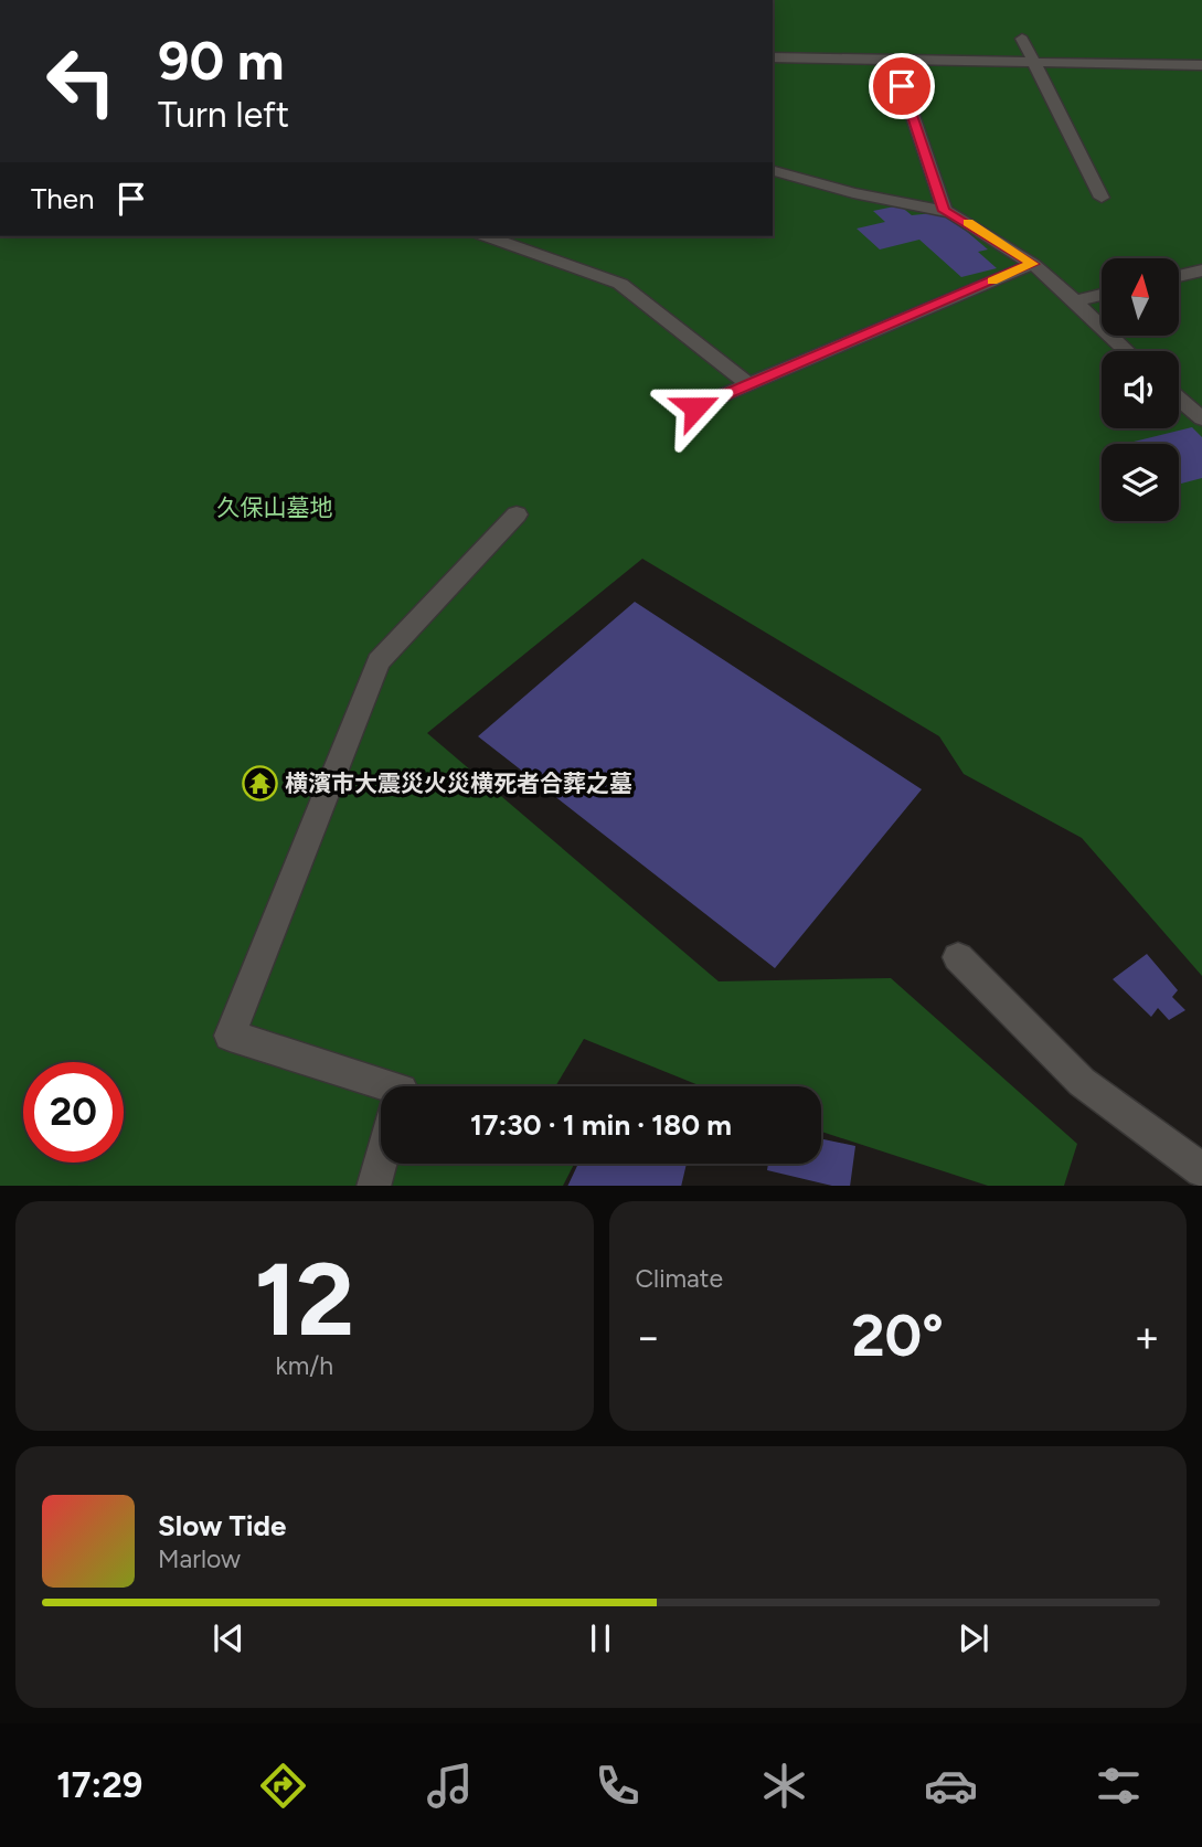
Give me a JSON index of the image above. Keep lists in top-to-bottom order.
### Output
{
  "parks": ["久保山墓地"],
  "places": {
    "temple": ["横濱市大震災火災横死者合葬之墓"]
  },
  "north": "top",
  "page": {
    "turn": ["90 m", "Turn left"],
    "then": "Then",
    "limit": "20",
    "trip": "17:30 · 1 min · 180 m",
    "tile": [
      ["12", "km/h"],
      "Climate"
    ],
    "heat": ["−", "20°", "+"],
    "song": ["Slow Tide", "Marlow"],
    "tabs": "17:29"
  }
}
